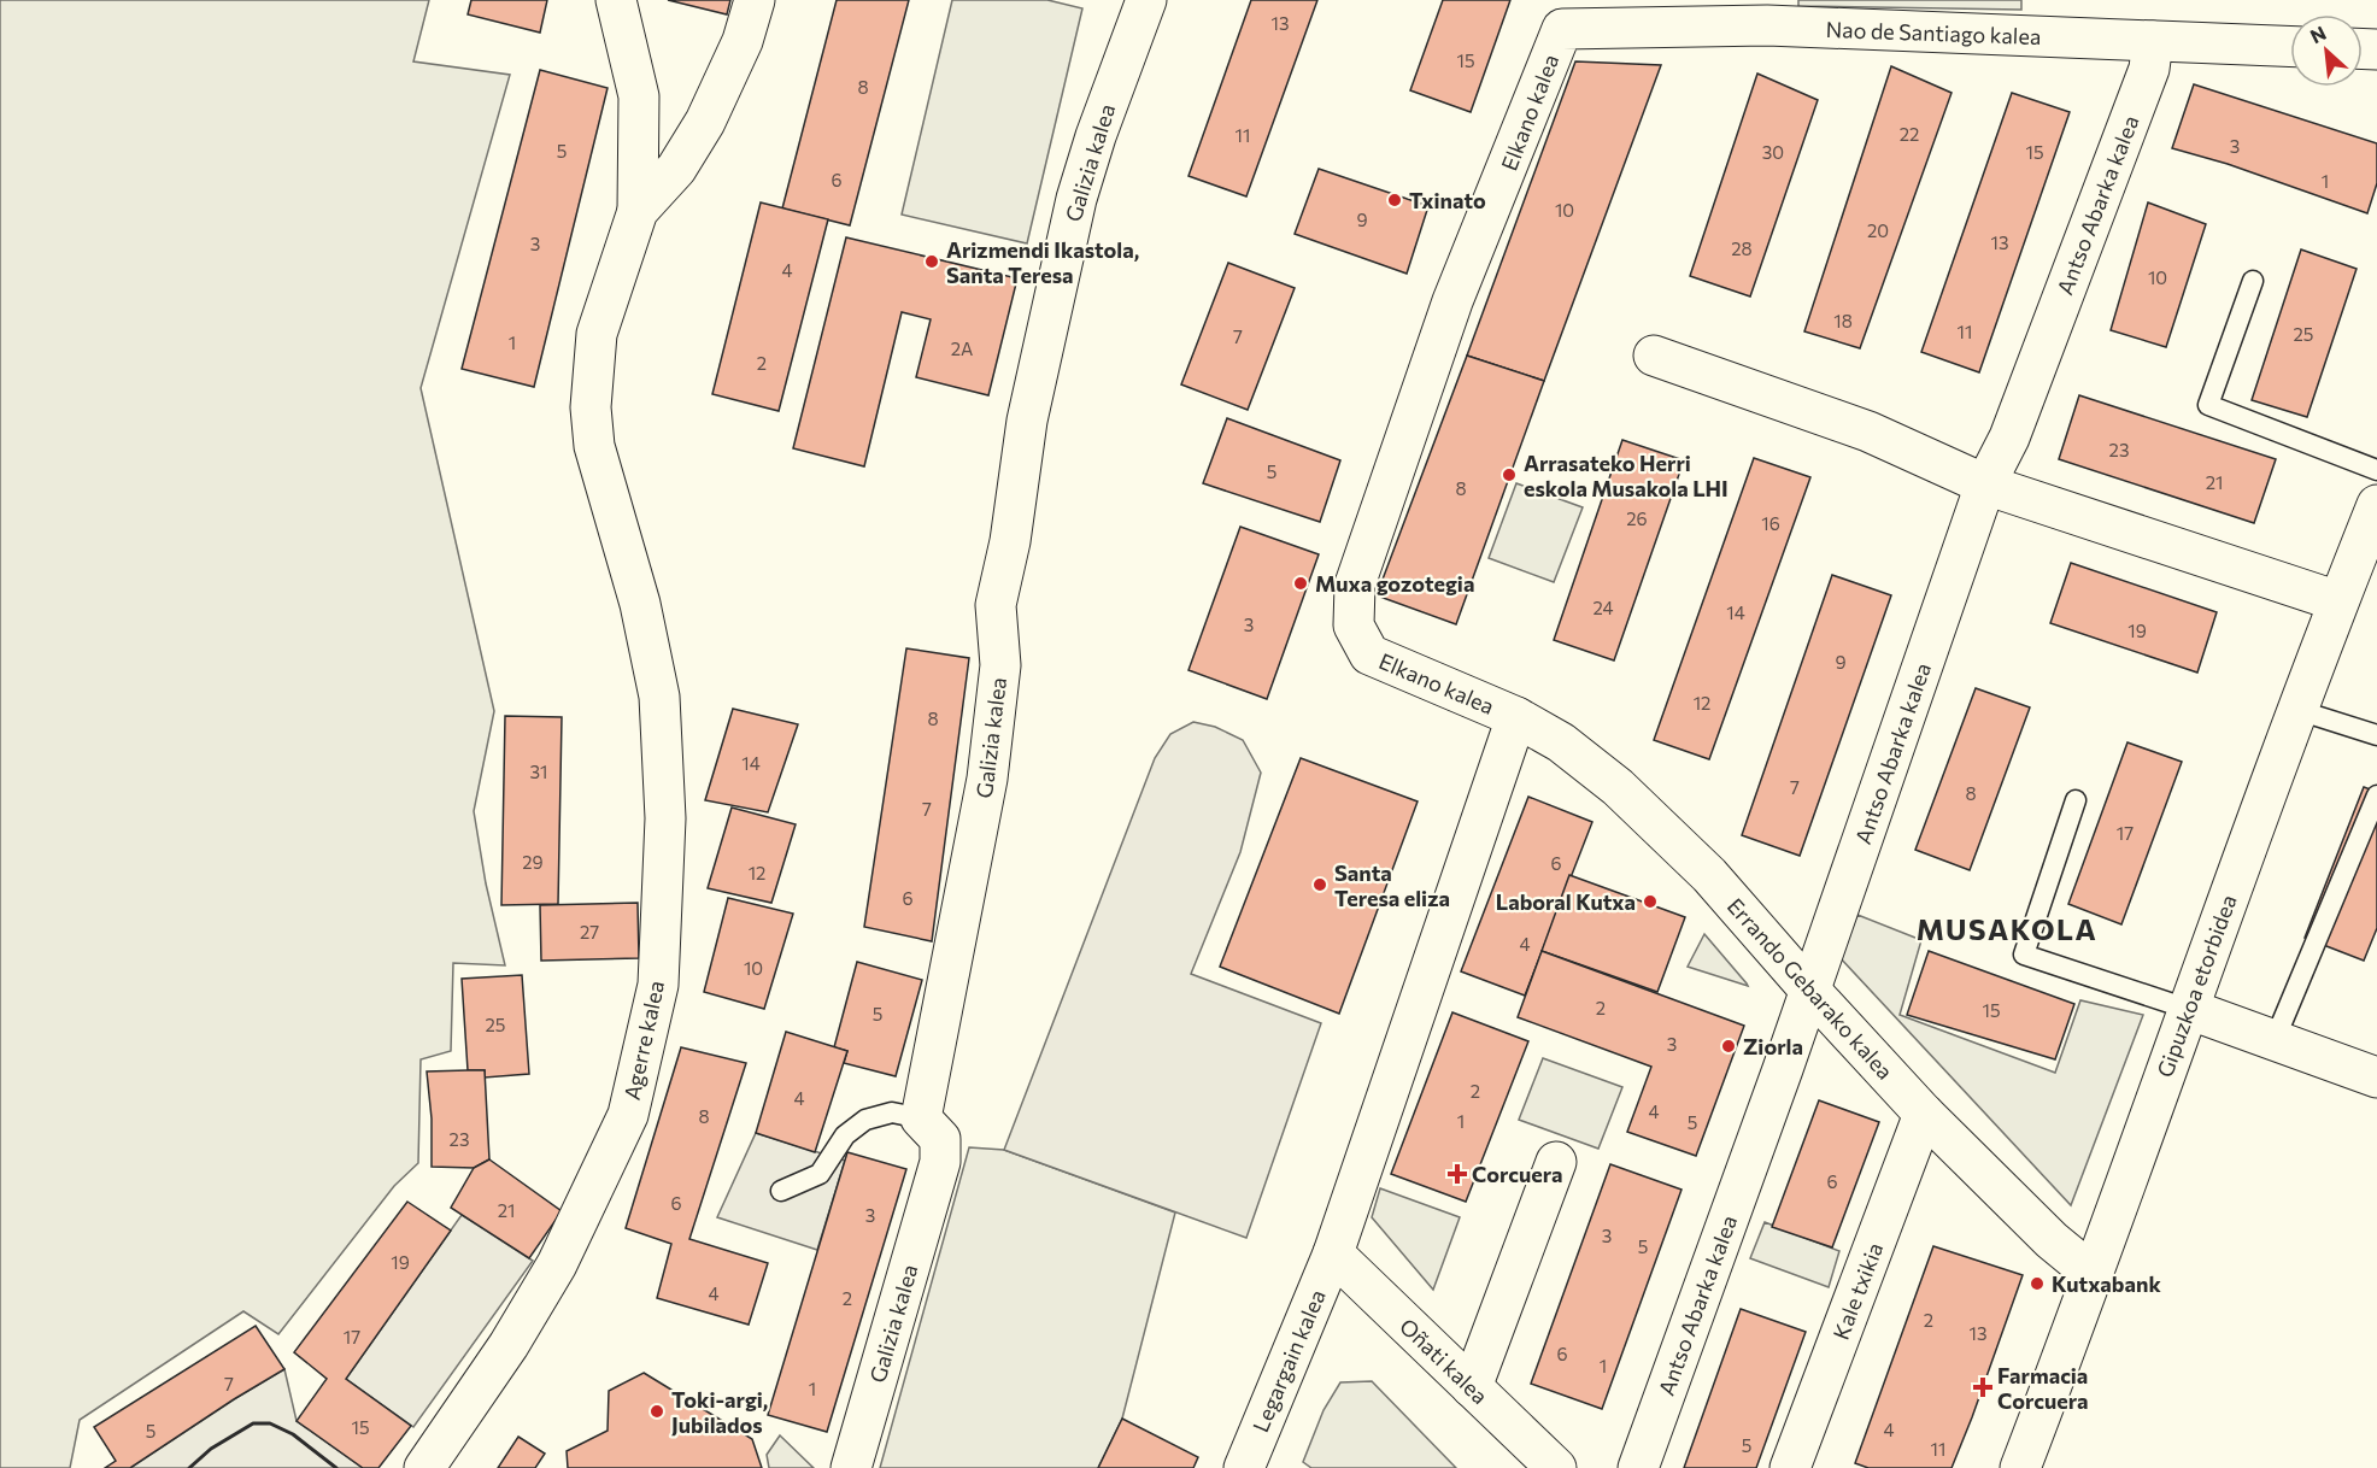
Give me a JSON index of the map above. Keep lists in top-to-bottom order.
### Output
{
  "streets": {
    "street": [
      "Nao de Santiago kalea",
      "Elkano kalea",
      "Galizia kalea",
      "Antso Abarka kalea",
      "Gipuzkoa etorbidea",
      "Errando Gebarako kalea",
      "Agerre kalea",
      "Kale txikia",
      "Legargain kalea",
      "Oñati kalea"
    ]
  },
  "crossings": [
    ["Nao de Santiago kalea", "Elkano kalea"],
    ["Nao de Santiago kalea", "Antso Abarka kalea"],
    ["Elkano kalea", "Errando Gebarako kalea"],
    ["Elkano kalea", "Legargain kalea"],
    ["Elkano kalea", "Oñati kalea"],
    ["Antso Abarka kalea", "Errando Gebarako kalea"],
    ["Gipuzkoa etorbidea", "Errando Gebarako kalea"],
    ["Errando Gebarako kalea", "Kale txikia"],
    ["Legargain kalea", "Oñati kalea"]
  ],
  "districts": ["MUSAKOLA"],
  "places": {
    "other": [
      "Txinato",
      "Arizmendi Ikastola, Santa Teresa",
      "Arrasateko Herri eskola Musakola LHI",
      "Muxa gozotegia",
      "Santa Teresa eliza",
      "Laboral Kutxa",
      "Ziorla",
      "Kutxabank",
      "Toki-argi, Jubilados"
    ],
    "health": ["Corcuera", "Farmacia Corcuera"]
  },
  "house_numbers": [
    "13",
    "15",
    "8",
    "22",
    "11",
    "3",
    "5",
    "30",
    "15",
    "6",
    "1",
    "10",
    "9",
    "20",
    "13",
    "3",
    "28",
    "4",
    "10",
    "18",
    "11",
    "25",
    "7",
    "1",
    "2A",
    "2",
    "23",
    "5",
    "21",
    "8",
    "26",
    "16",
    "24",
    "14",
    "3",
    "19",
    "9",
    "12",
    "8",
    "14",
    "31",
    "7",
    "8",
    "7",
    "17",
    "29",
    "6",
    "12",
    "6",
    "27",
    "4",
    "10",
    "2",
    "15",
    "5",
    "25",
    "3",
    "2",
    "4",
    "4",
    "8",
    "1",
    "5",
    "23",
    "6",
    "6",
    "21",
    "3",
    "3",
    "5",
    "19",
    "4",
    "2",
    "2",
    "13",
    "17",
    "6",
    "1",
    "7",
    "1",
    "15",
    "4",
    "5",
    "5",
    "11"
  ],
  "north": "top left"
}
